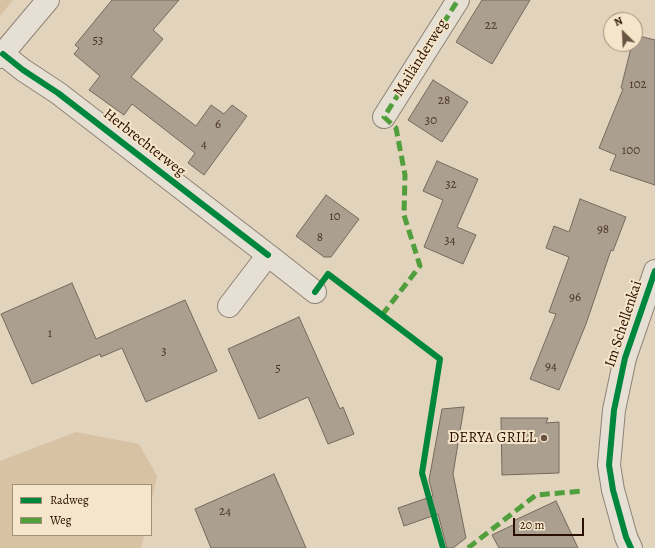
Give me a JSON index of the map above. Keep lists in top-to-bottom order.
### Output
{
  "streets": {
    "street": ["Mailänderweg", "Herbrechterweg", "Im Schellenkai"]
  },
  "places": ["DERYA GRILL"],
  "house_numbers": [
    "22",
    "53",
    "102",
    "28",
    "30",
    "6",
    "4",
    "100",
    "32",
    "10",
    "98",
    "8",
    "34",
    "96",
    "1",
    "3",
    "94",
    "5",
    "24"
  ],
  "legend": ["Radweg", "Weg"],
  "scale_bar": "20 m",
  "north": "top left"
}
